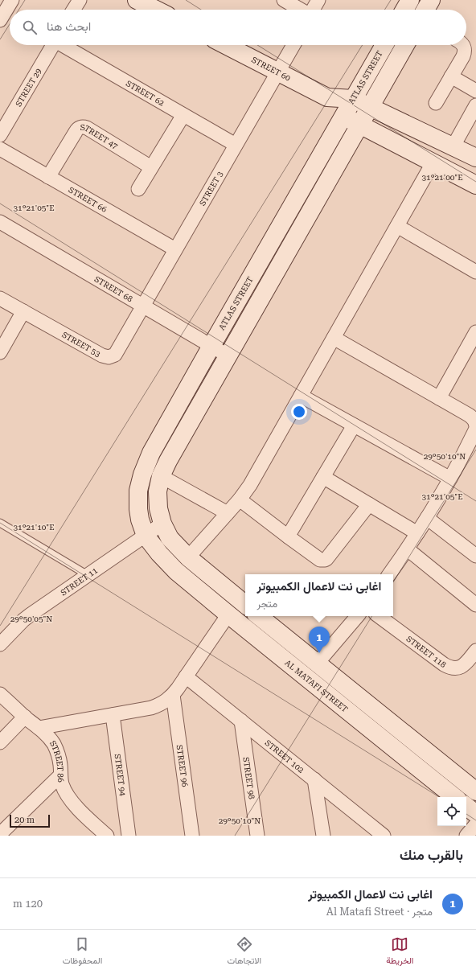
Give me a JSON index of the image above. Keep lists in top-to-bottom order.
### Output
{
  "streets": {
    "street": [
      "STREET 60",
      "ATLAS STREET",
      "STREET 29",
      "STREET 62",
      "STREET 47",
      "STREET 3",
      "STREET 66",
      "STREET 68",
      "STREET 53",
      "STREET 11",
      "STREET 118",
      "AL MATAFI STREET",
      "STREET 102",
      "STREET 86",
      "STREET 96",
      "STREET 94",
      "STREET 98"
    ]
  },
  "crossings": [
    ["STREET 60", "ATLAS STREET"],
    ["STREET 60", "STREET 3"],
    ["ATLAS STREET", "STREET 68"],
    ["ATLAS STREET", "STREET 11"],
    ["ATLAS STREET", "AL MATAFI STREET"],
    ["STREET 62", "STREET 3"],
    ["STREET 47", "STREET 66"],
    ["STREET 3", "STREET 66"],
    ["STREET 3", "STREET 68"],
    ["STREET 3", "STREET 53"],
    ["STREET 68", "STREET 53"],
    ["STREET 102", "STREET 98"]
  ],
  "scale_bar": "20 m",
  "page": {
    "search": "ابحث هنا",
    "popup": ["اغابى نت لاعمال الكمبيوتر", "متجر"],
    "pins": "1",
    "scale": "20 m",
    "heading": "بالقرب منك",
    "list": [
      {
        "mark": "1",
        "name": "اغابى نت لاعمال الكمبيوتر",
        "note": "متجر · Al Matafi Street",
        "value": "120 m"
      }
    ],
    "nav": ["الخريطة", "الاتجاهات", "المحفوظات"]
  },
  "coordinates": [
    "31°21'00\"E",
    "31°21'05\"E",
    "29°50'10\"N",
    "31°21'10\"E",
    "29°50'05\"N"
  ]
}
